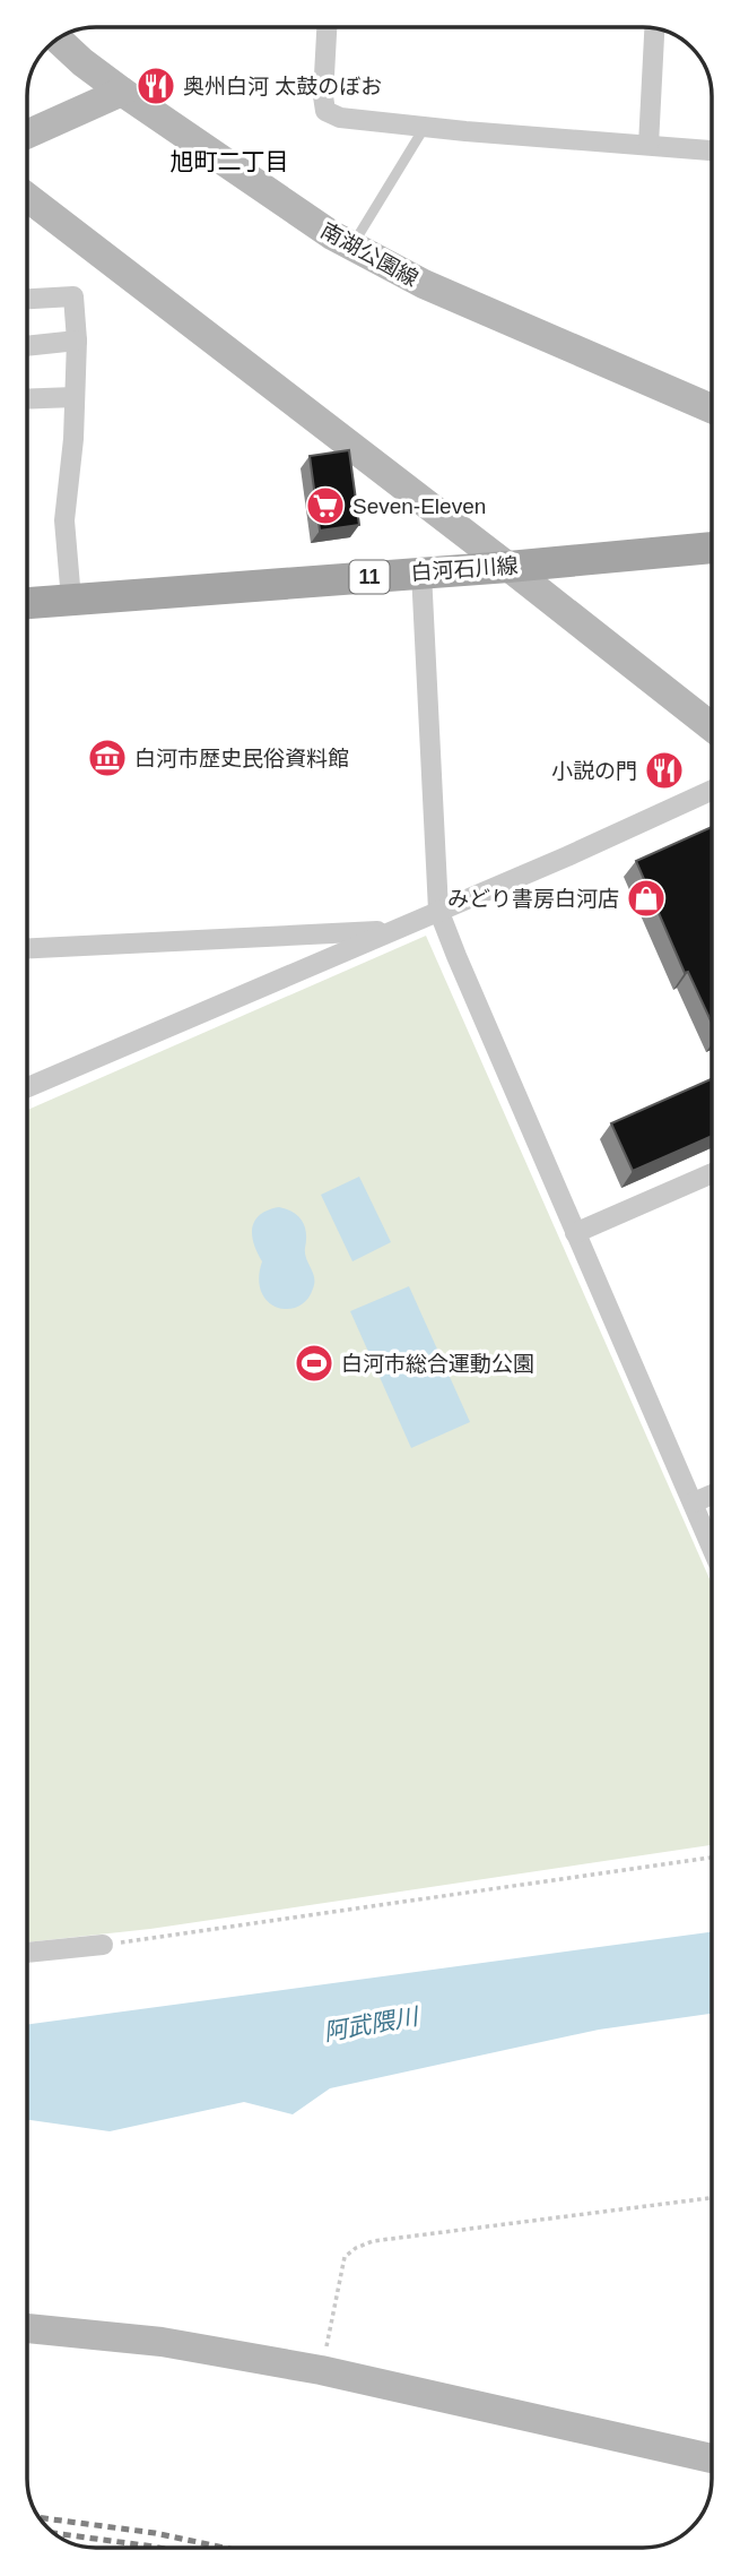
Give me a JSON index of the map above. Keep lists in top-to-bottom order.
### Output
{
  "streets": {
    "main road": ["白河石川線", "11"],
    "street": ["南湖公園線"]
  },
  "districts": ["旭町二丁目"],
  "water": ["阿武隈川"],
  "places": {
    "restaurant": ["奥州白河 太鼓のぼお", "小説の門"],
    "supermarket": ["Seven-Eleven"],
    "museum": ["白河市歴史民俗資料館"],
    "shop": ["みどり書房白河店"],
    "sports": ["白河市総合運動公園"]
  }
}
